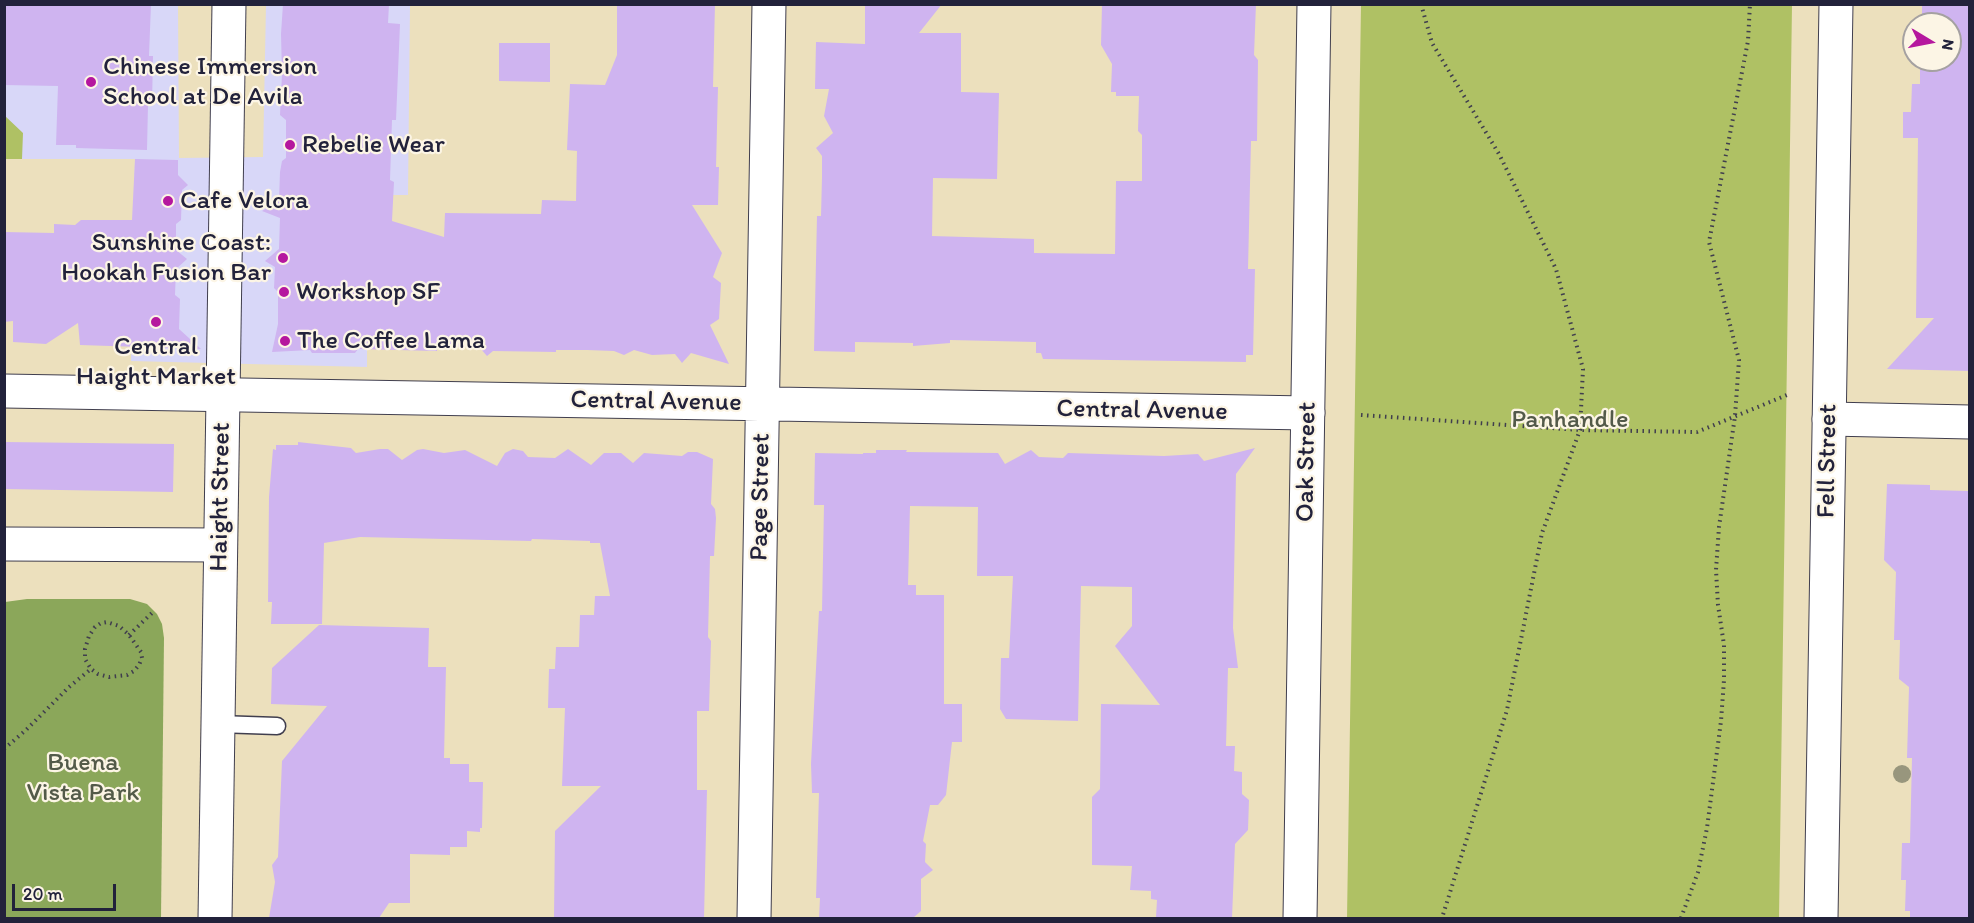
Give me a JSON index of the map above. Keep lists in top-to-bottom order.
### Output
{
  "streets": {
    "street": [
      "Central Avenue",
      "Fell Street",
      "Oak Street",
      "Haight Street",
      "Page Street"
    ]
  },
  "crossings": [
    ["Central Avenue", "Oak Street"],
    ["Central Avenue", "Haight Street"],
    ["Central Avenue", "Page Street"]
  ],
  "parks": ["Panhandle", "Buena Vista Park"],
  "places": [
    "Chinese Immersion School at De Avila",
    "Rebelie Wear",
    "Cafe Velora",
    "Sunshine Coast: Hookah Fusion Bar",
    "Workshop SF",
    "Central Haight Market",
    "The Coffee Lama"
  ],
  "scale_bar": "20 m",
  "north": "right"
}
